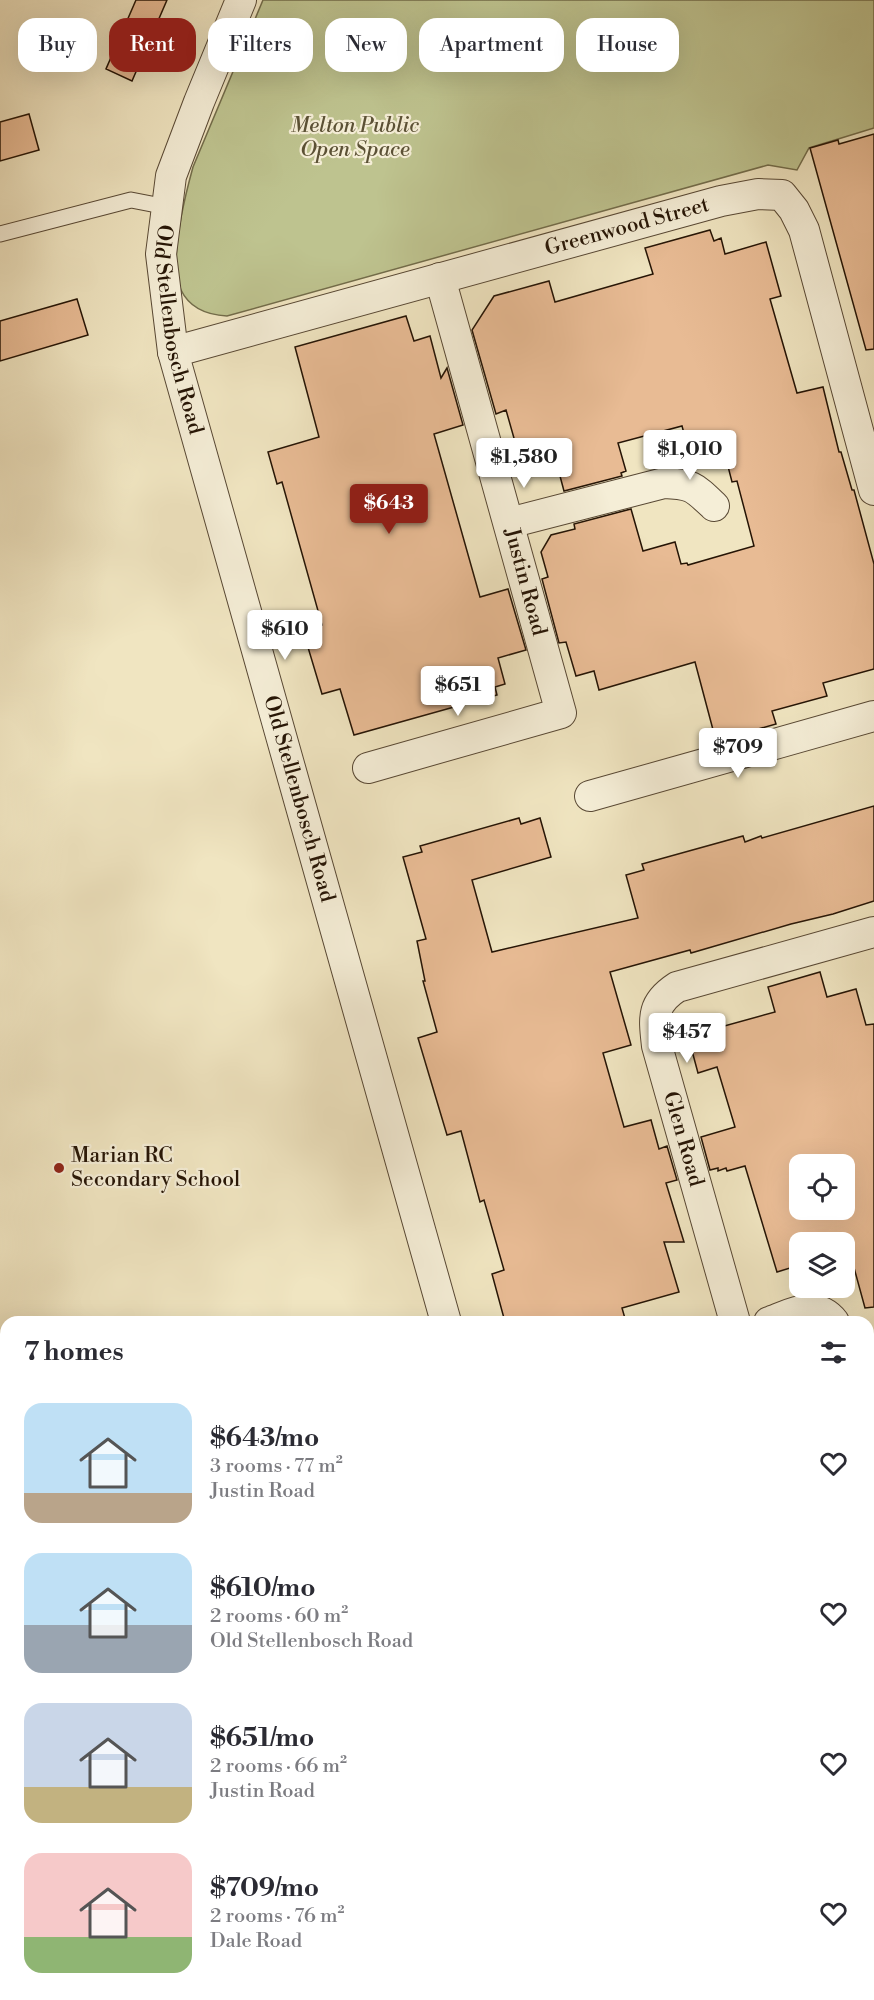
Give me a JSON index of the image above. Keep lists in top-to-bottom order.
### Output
{
  "streets": {
    "street": [
      "Greenwood Street",
      "Old Stellenbosch Road",
      "Justin Road",
      "Glen Road"
    ]
  },
  "crossings": [
    ["Greenwood Street", "Old Stellenbosch Road"],
    ["Greenwood Street", "Justin Road"]
  ],
  "parks": ["Melton Public Open Space"],
  "places": ["Marian RC Secondary School"],
  "page": {
    "chip": [
      "Buy",
      "Rent",
      "Filters",
      "New",
      "Apartment",
      "House"
    ],
    "price": [
      "$1,010",
      "$1,580",
      "$643",
      "$610",
      "$651",
      "$709",
      "$457"
    ],
    "heading": "7 homes",
    "list": [
      {
        "name": "$643/mo",
        "note": "3 rooms · 77 m² · Justin Road"
      },
      {
        "name": "$610/mo",
        "note": "2 rooms · 60 m² · Old Stellenbosch Road"
      },
      {
        "name": "$651/mo",
        "note": "2 rooms · 66 m² · Justin Road"
      },
      {
        "name": "$709/mo",
        "note": "2 rooms · 76 m² · Dale Road"
      }
    ]
  }
}
